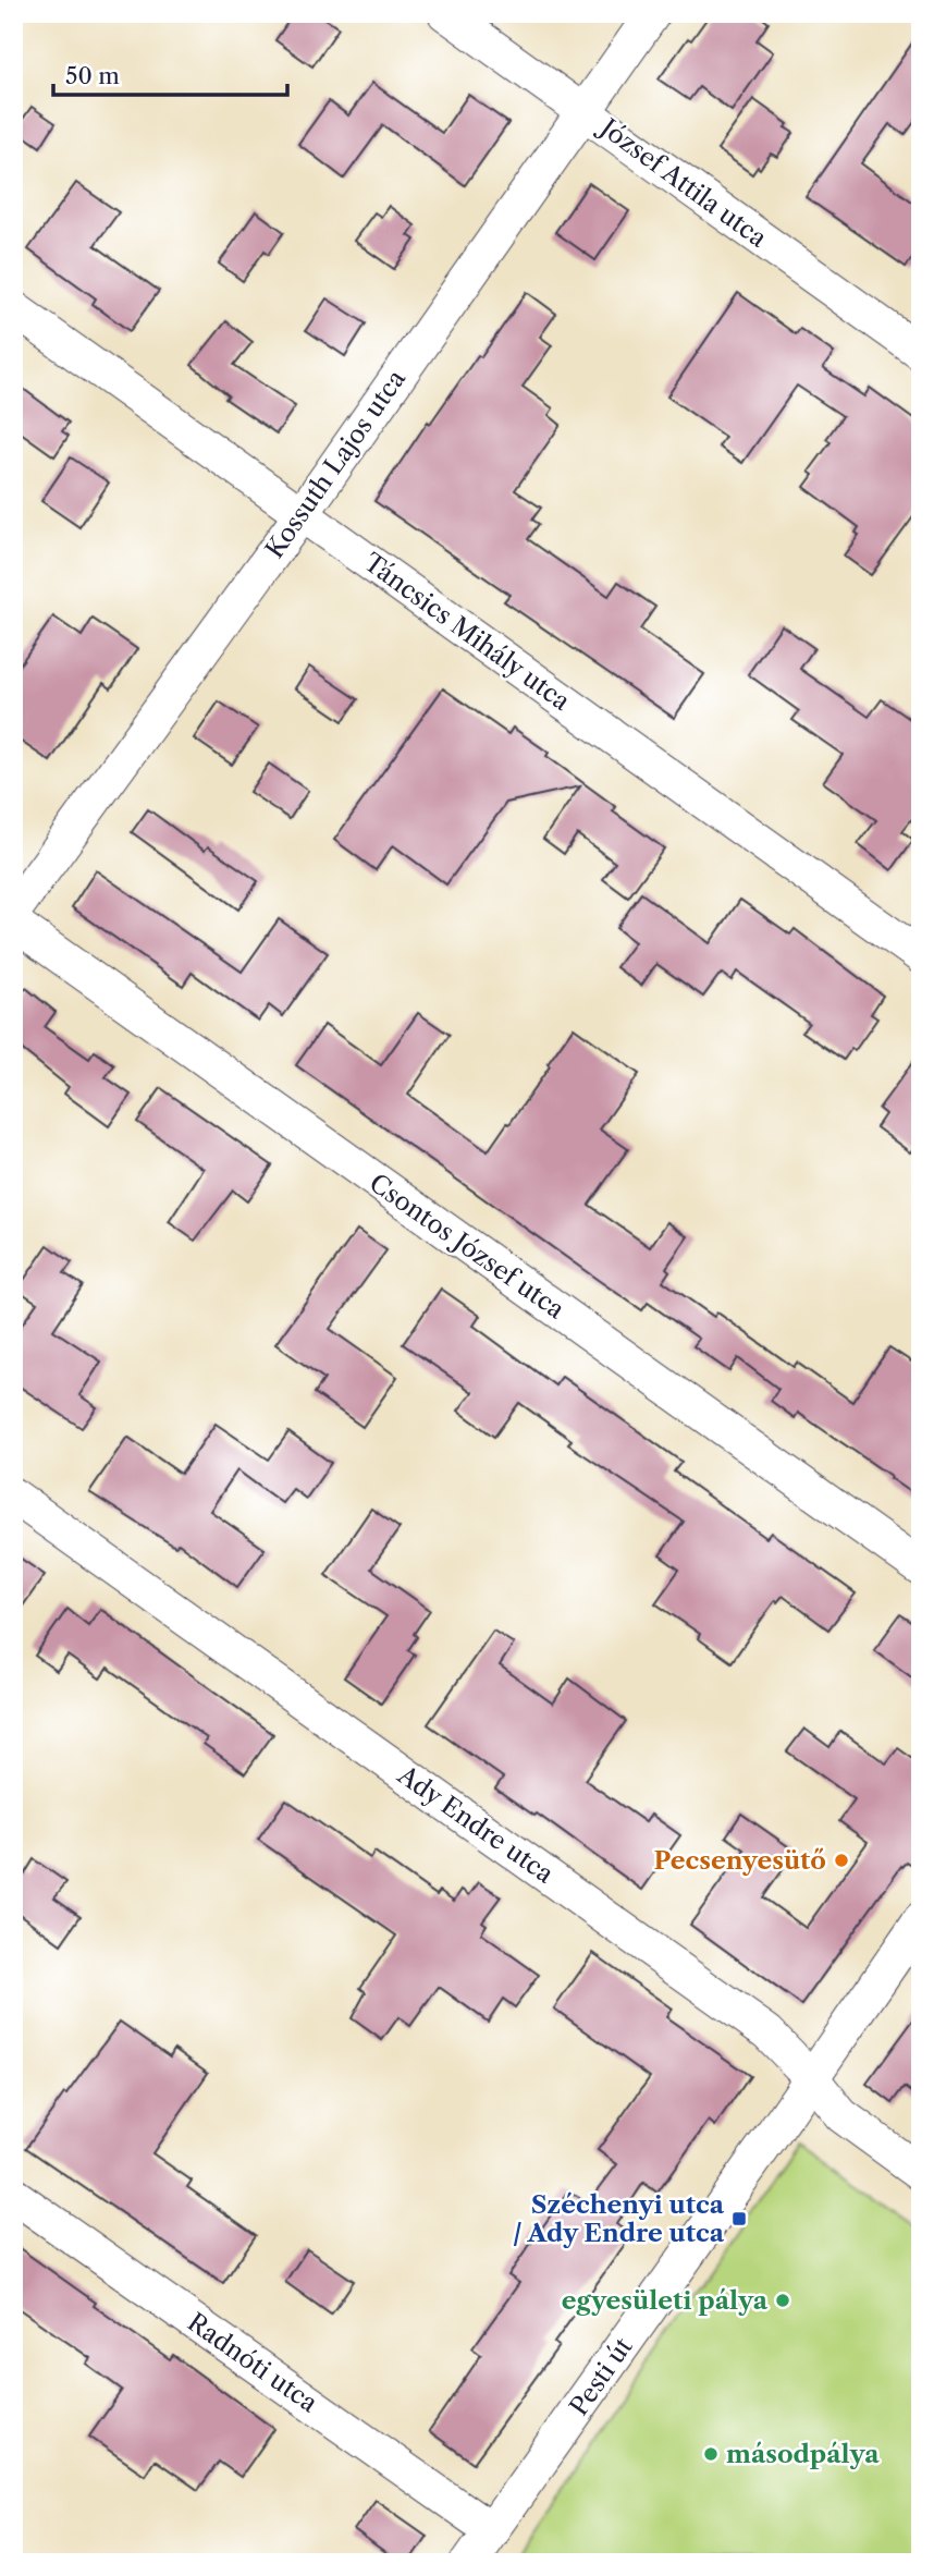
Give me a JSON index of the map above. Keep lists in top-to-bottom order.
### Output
{
  "streets": {
    "street": [
      "József Attila utca",
      "Kossuth Lajos utca",
      "Táncsics Mihály utca",
      "Csontos József utca",
      "Ady Endre utca",
      "Radnóti utca",
      "Pesti út"
    ]
  },
  "crossings": [
    ["József Attila utca", "Kossuth Lajos utca"],
    ["Kossuth Lajos utca", "Táncsics Mihály utca"],
    ["Ady Endre utca", "Pesti út"],
    ["Radnóti utca", "Pesti út"]
  ],
  "places": {
    "other": ["Pecsenyesütő", "egyesületi pálya", "másodpálya"],
    "transit": ["Széchenyi utca / Ady Endre utca"]
  },
  "scale_bar": "50 m"
}
